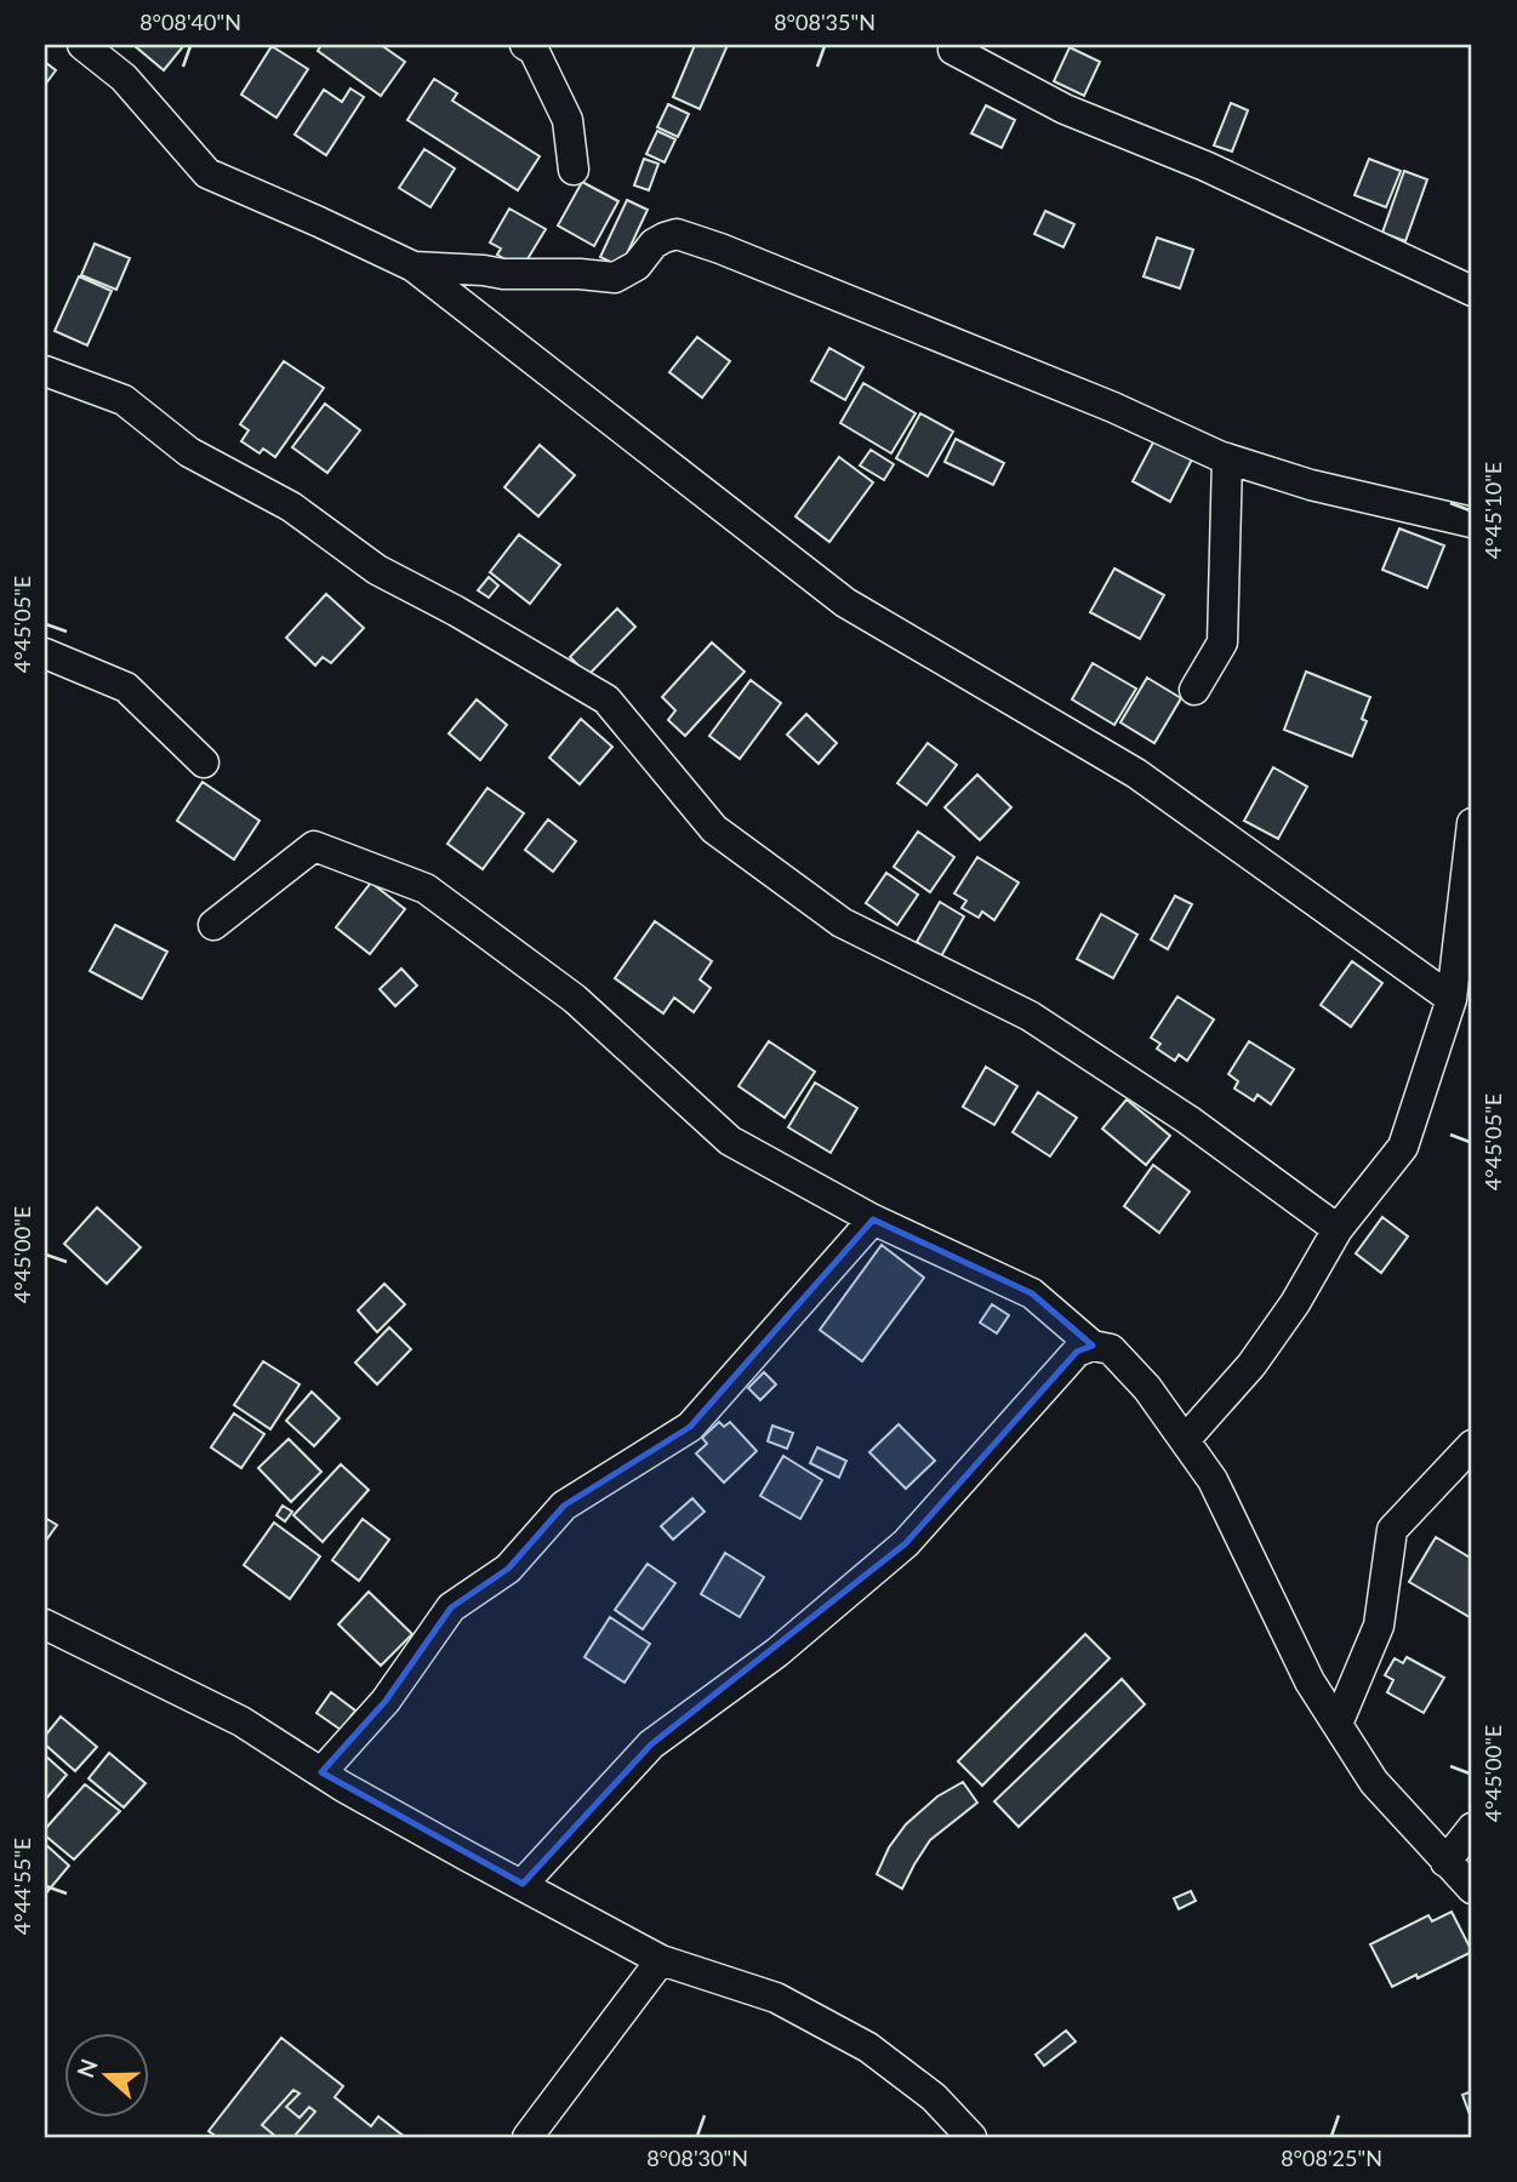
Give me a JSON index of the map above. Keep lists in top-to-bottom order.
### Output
{
  "north": "left",
  "coordinates": [
    "8°08'40\"N",
    "8°08'35\"N",
    "4°45'10\"E",
    "4°45'05\"E",
    "4°45'00\"E",
    "4°44'55\"E",
    "8°08'30\"N",
    "8°08'25\"N"
  ]
}
